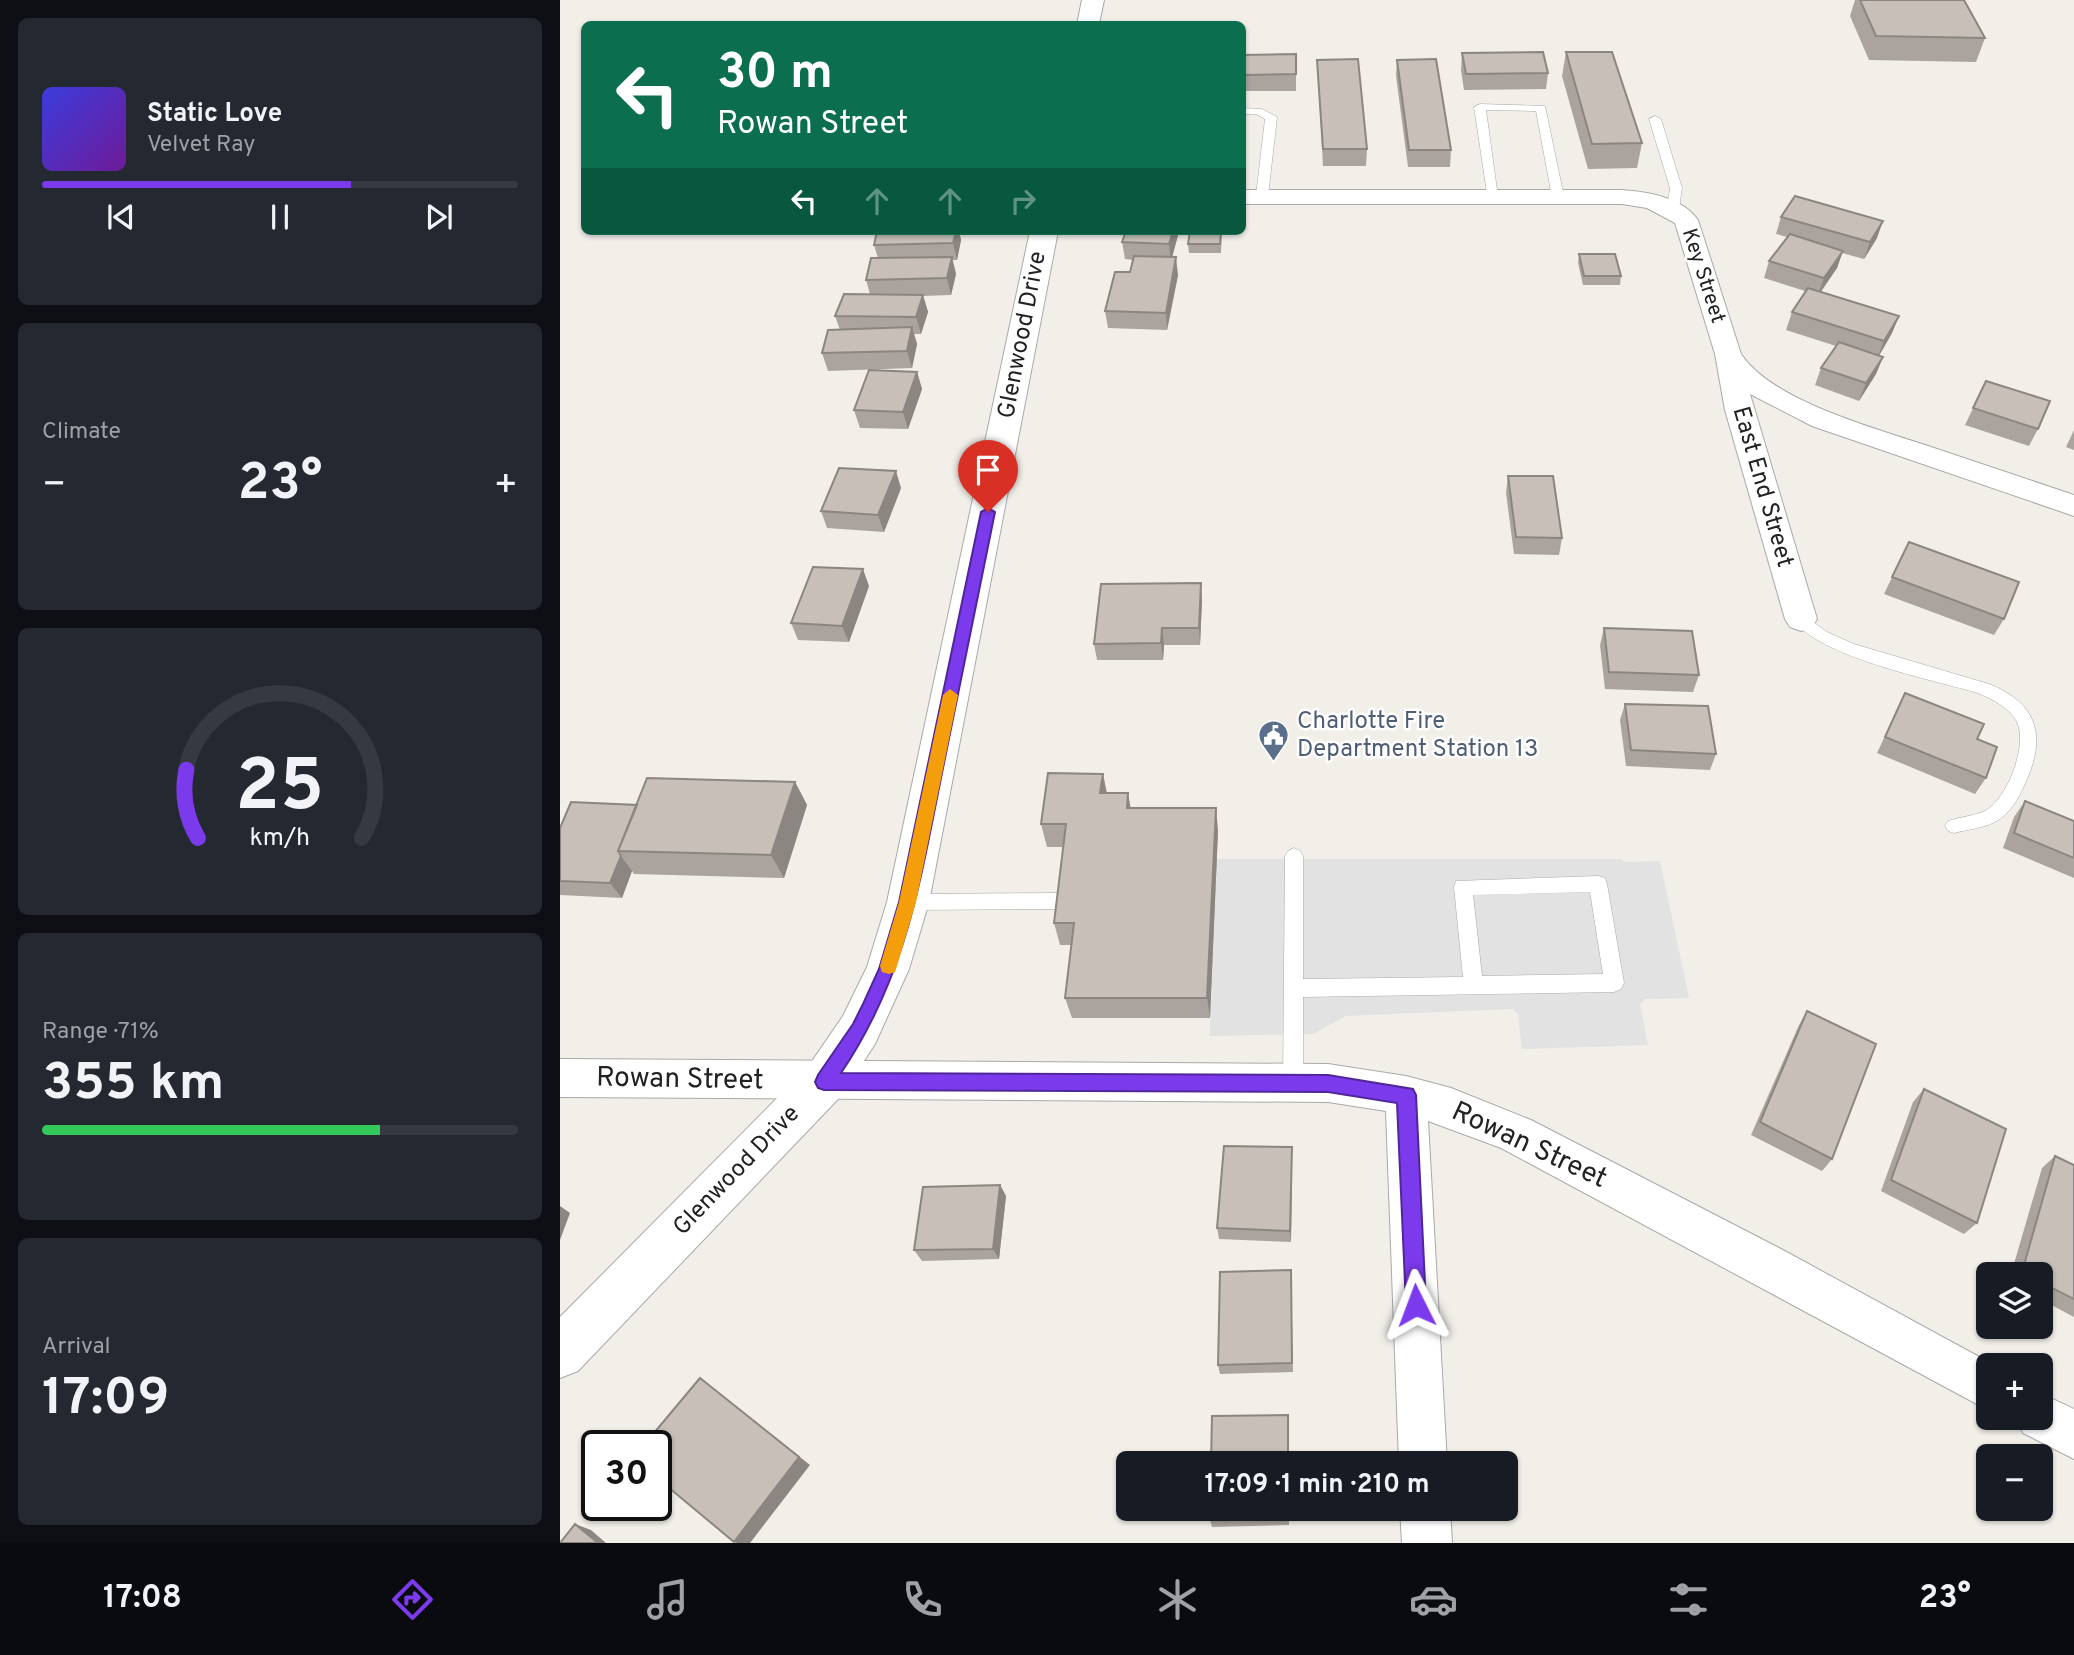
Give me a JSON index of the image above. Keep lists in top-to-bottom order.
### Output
{
  "streets": {
    "street": [
      "Key Street",
      "Glenwood Drive",
      "East End Street",
      "Rowan Street"
    ]
  },
  "crossings": [
    ["Key Street", "East End Street"],
    ["Glenwood Drive", "Rowan Street"]
  ],
  "places": {
    "public building": ["Charlotte Fire Department Station 13"]
  },
  "page": {
    "turn": ["30 m", "Rowan Street"],
    "song": ["Static Love", "Velvet Ray"],
    "tile": [
      "Climate",
      ["Range · 71%", "355 km"],
      ["Arrival", "17:09"]
    ],
    "heat": ["−", "23°", "+"],
    "map_buttons": ["+", "−"],
    "limit": "30",
    "trip": "17:09 · 1 min · 210 m",
    "tabs": ["17:08", "23°"],
    "gauge": ["25", "km/h"]
  }
}
